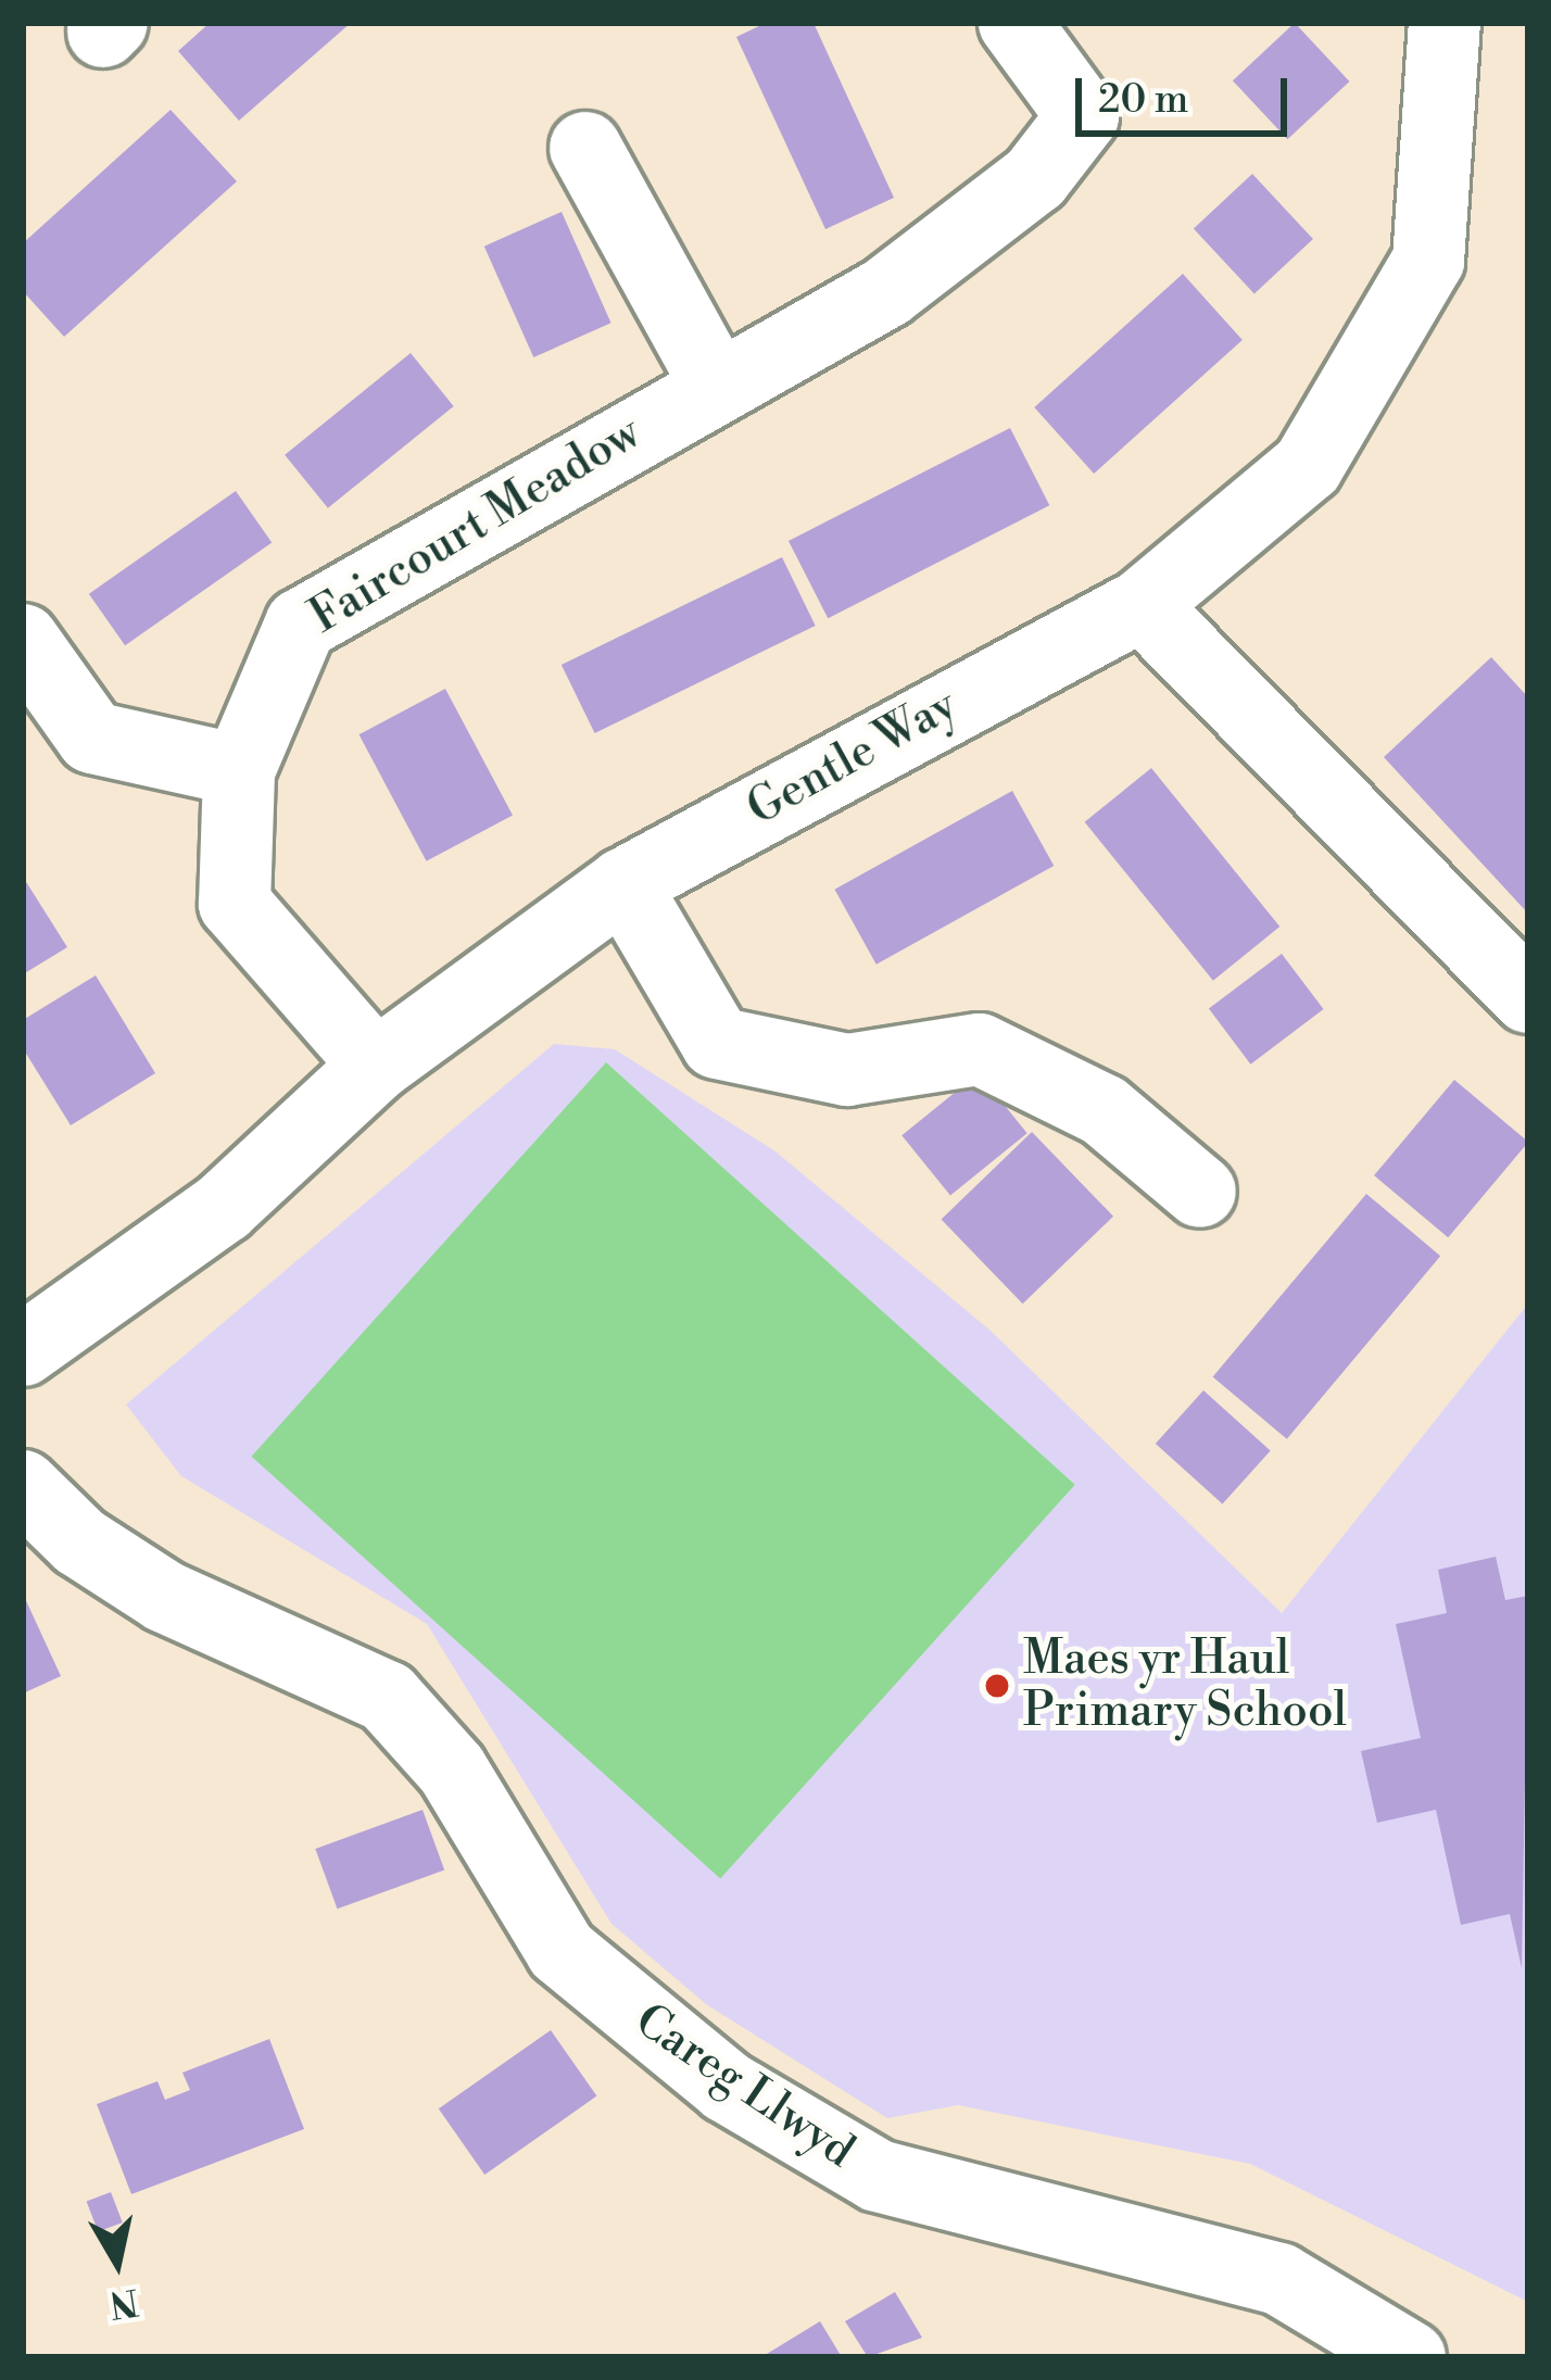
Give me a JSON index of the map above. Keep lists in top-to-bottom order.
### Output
{
  "streets": {
    "street": ["Faircourt Meadow", "Gentle Way", "Careg Llwyd"]
  },
  "crossings": [
    ["Faircourt Meadow", "Gentle Way"]
  ],
  "places": ["Maes yr Haul Primary School"],
  "scale_bar": "20 m",
  "north": "bottom"
}
